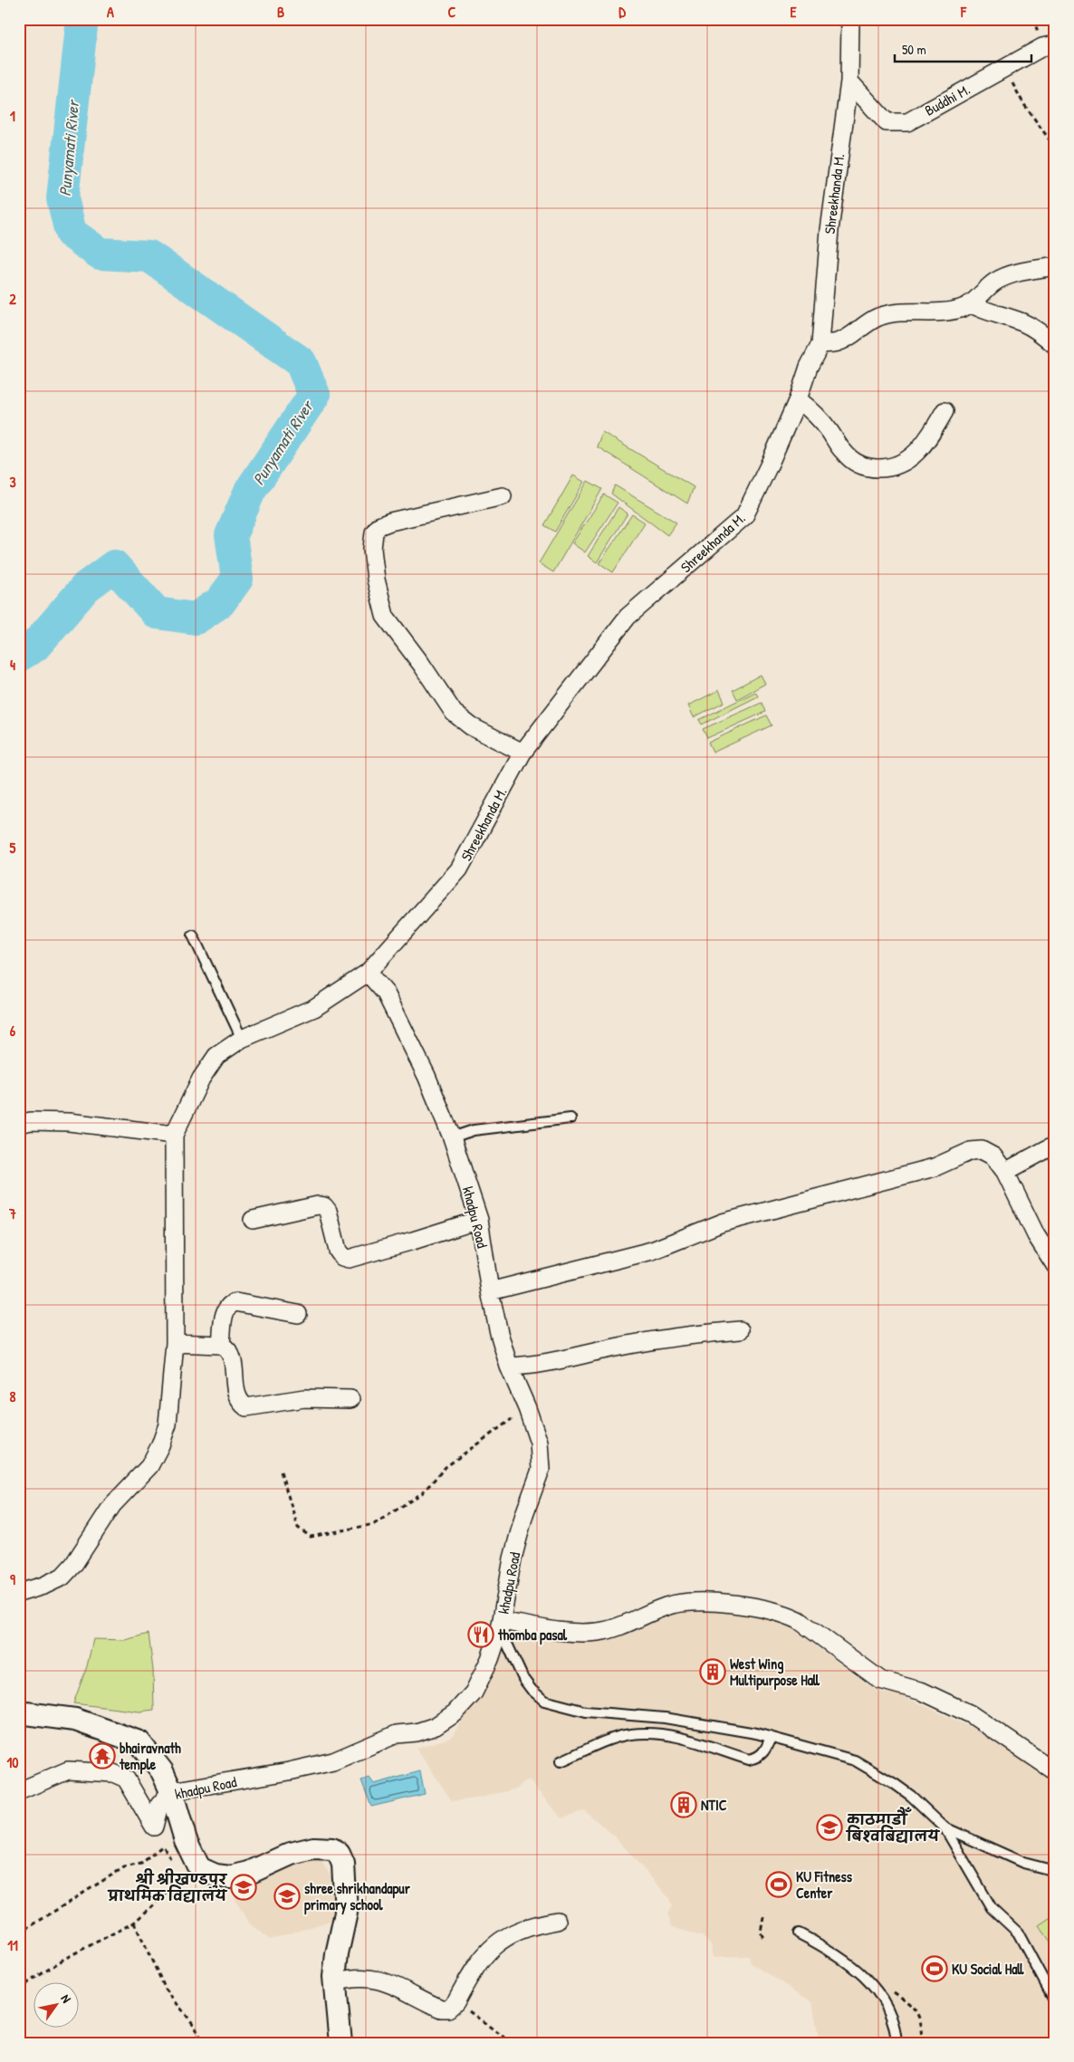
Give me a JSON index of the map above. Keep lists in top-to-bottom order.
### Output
{
  "streets": {
    "street": ["Buddhi M.", "Shreekhanda M.", "khadpu Road"]
  },
  "crossings": [
    ["Buddhi M.", "Shreekhanda M."],
    ["Shreekhanda M.", "khadpu Road"]
  ],
  "water": ["Punyamati River"],
  "places": {
    "restaurant": ["thomba pasal"],
    "building": ["West Wing Multipurpose Hall", "NTIC"],
    "temple": ["bhairavnath temple"],
    "school or university": ["काठमाडौँ बिश्वबिद्यालय", "श्री श्रीखण्डपुर प्राथमिक विद्यालय", "shree shrikhandapur primary school"],
    "sports": ["KU Fitness Center", "KU Social Hall"]
  },
  "scale_bar": "50 m",
  "north": "top right",
  "grid": {
    "columns": [
      "A",
      "B",
      "C",
      "D",
      "E",
      "F"
    ],
    "rows": [
      "1",
      "2",
      "3",
      "4",
      "5",
      "6",
      "7",
      "8",
      "9",
      "10",
      "11"
    ]
  }
}
